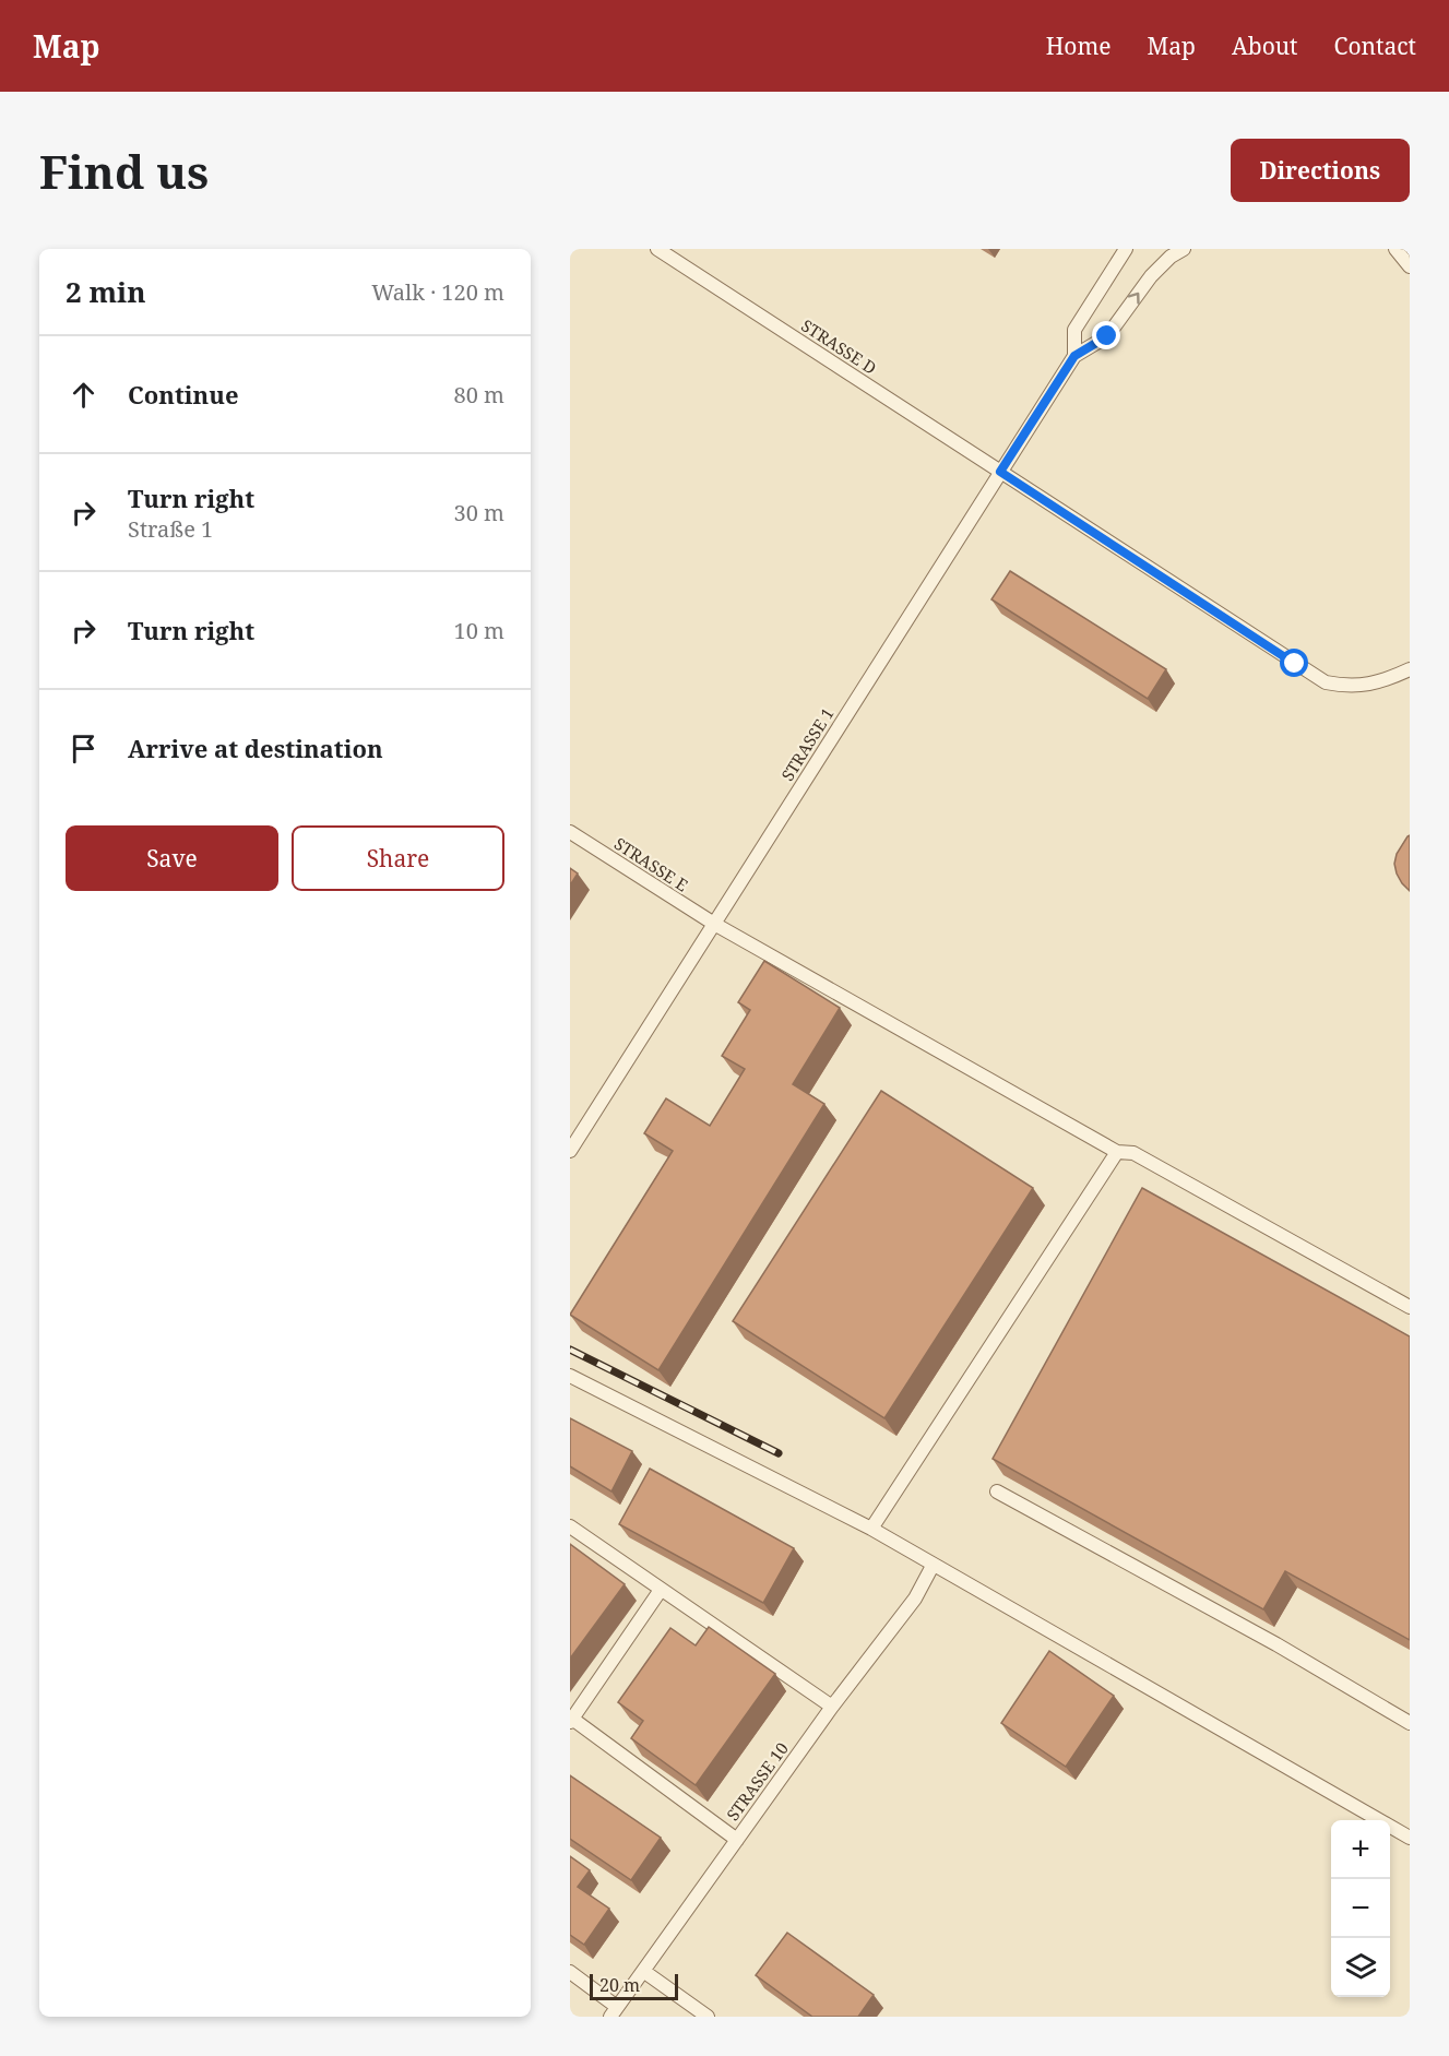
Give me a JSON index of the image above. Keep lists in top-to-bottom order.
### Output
{
  "streets": {
    "lane": [
      "STRASSE D",
      "STRASSE 1",
      "STRASSE E",
      "STRASSE 10"
    ]
  },
  "crossings": [
    ["STRASSE D", "STRASSE 1"],
    ["STRASSE 1", "STRASSE E"]
  ],
  "scale_bar": "20 m",
  "page": {
    "header": "Map",
    "nav": [
      "Home",
      "Map",
      "About",
      "Contact"
    ],
    "buttons": [
      "Directions",
      ["Save", "Share"]
    ],
    "title": "Find us",
    "heading": ["2 min", "Walk · 120 m"],
    "list": [
      ["Continue", "80 m"],
      ["Turn right", "Straße 1", "30 m"],
      ["Turn right", "10 m"],
      "Arrive at destination"
    ],
    "map_buttons": ["+", "−"],
    "scale": "20 m"
  }
}
